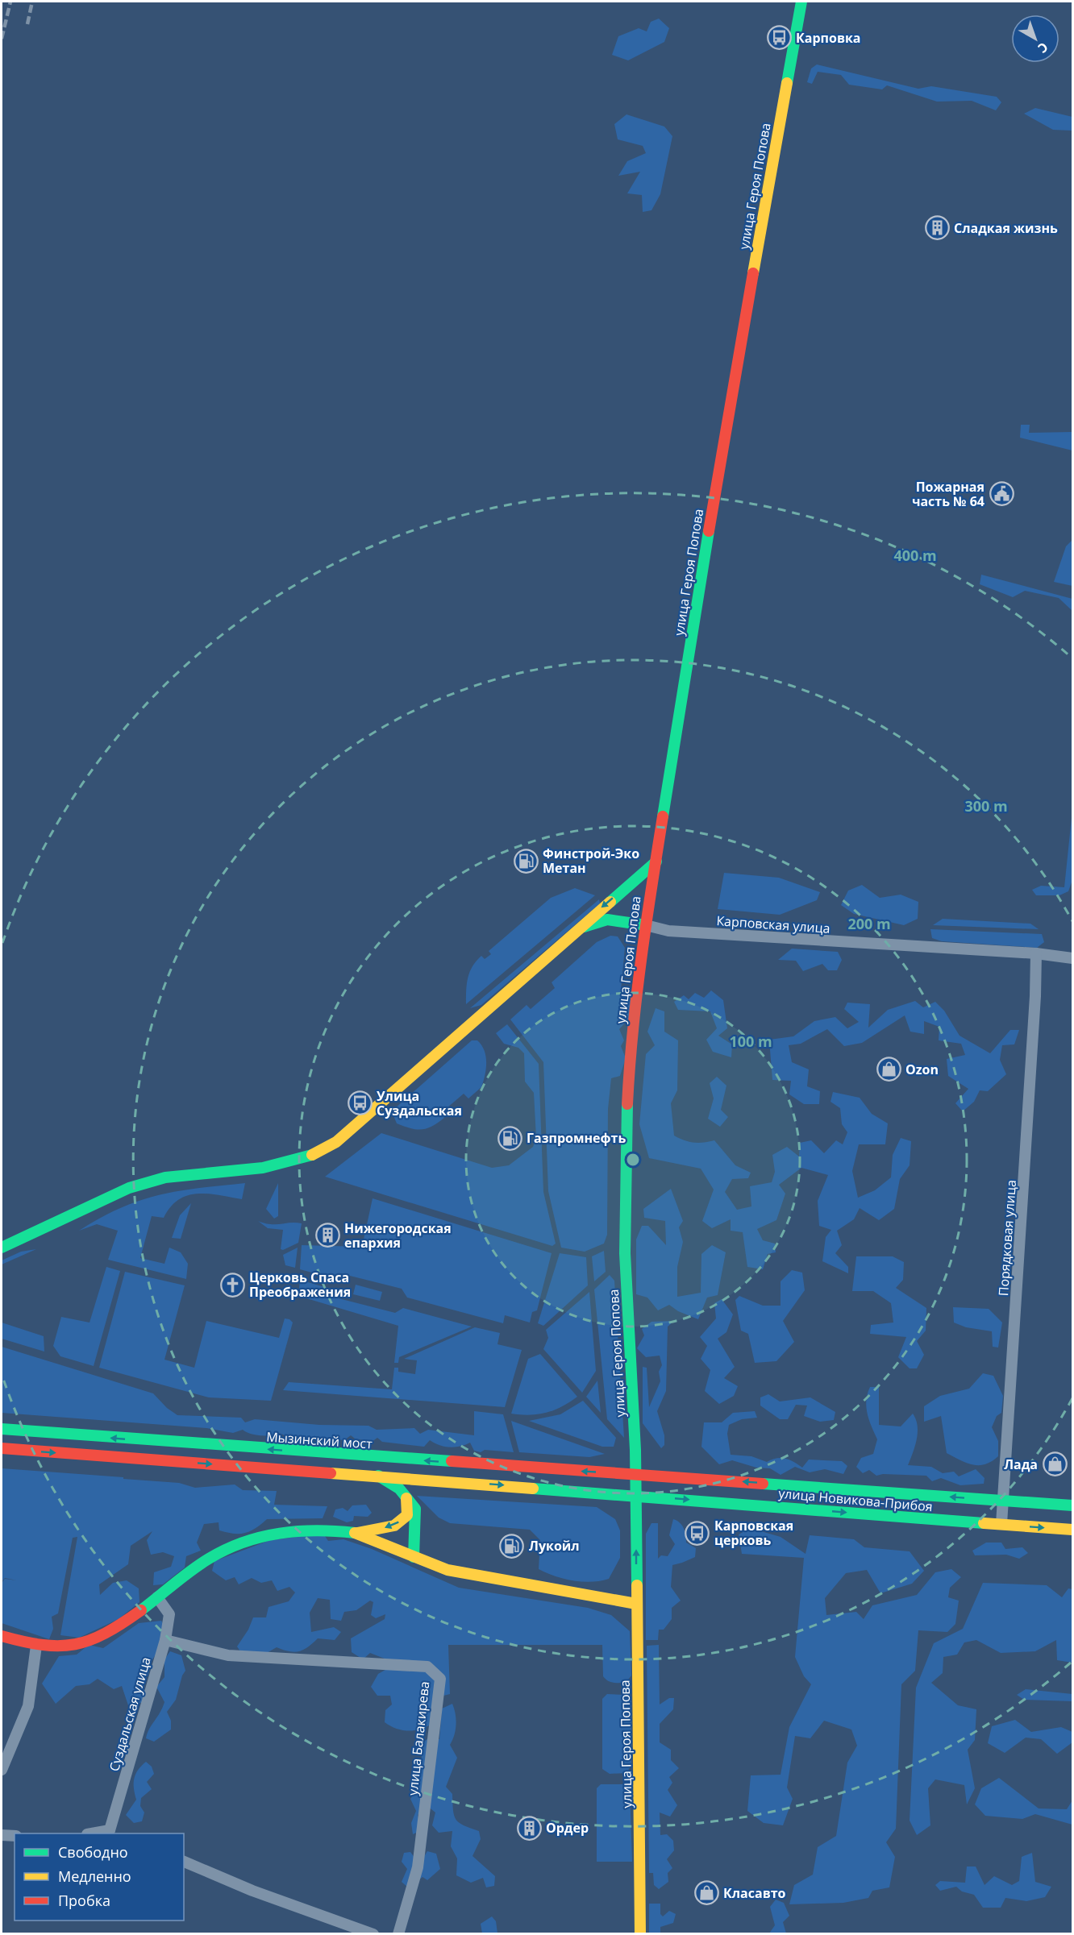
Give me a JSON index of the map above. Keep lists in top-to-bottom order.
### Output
{
  "streets": {
    "street": [
      "улица Героя Попова",
      "Карповская улица",
      "Порядковая улица",
      "Мызинский мост",
      "улица Новикова-Прибоя",
      "Суздальская улица",
      "улица Балакирева"
    ]
  },
  "crossings": [
    ["улица Героя Попова", "Карповская улица"],
    ["улица Героя Попова", "Мызинский мост"],
    ["улица Героя Попова", "улица Новикова-Прибоя"],
    ["Карповская улица", "Порядковая улица"],
    ["Порядковая улица", "улица Новикова-Прибоя"],
    ["Мызинский мост", "улица Новикова-Прибоя"],
    ["Суздальская улица", "улица Балакирева"]
  ],
  "places": {
    "bus stop": ["Карповка", "Улица Суздальская", "Карповская церковь"],
    "building": ["Сладкая жизнь", "Нижегородская епархия", "Ордер"],
    "public building": ["Пожарная часть № 64"],
    "fuel station": ["Финстрой-Эко Метан", "Газпромнефть", "Лукойл"],
    "shop": ["Ozon", "Лада", "Класавто"],
    "church": ["Церковь Спаса Преображения"]
  },
  "legend": ["Свободно", "Медленно", "Пробка"],
  "north": "bottom right",
  "rings": [
    "400 m",
    "300 m",
    "200 m",
    "100 m"
  ]
}
